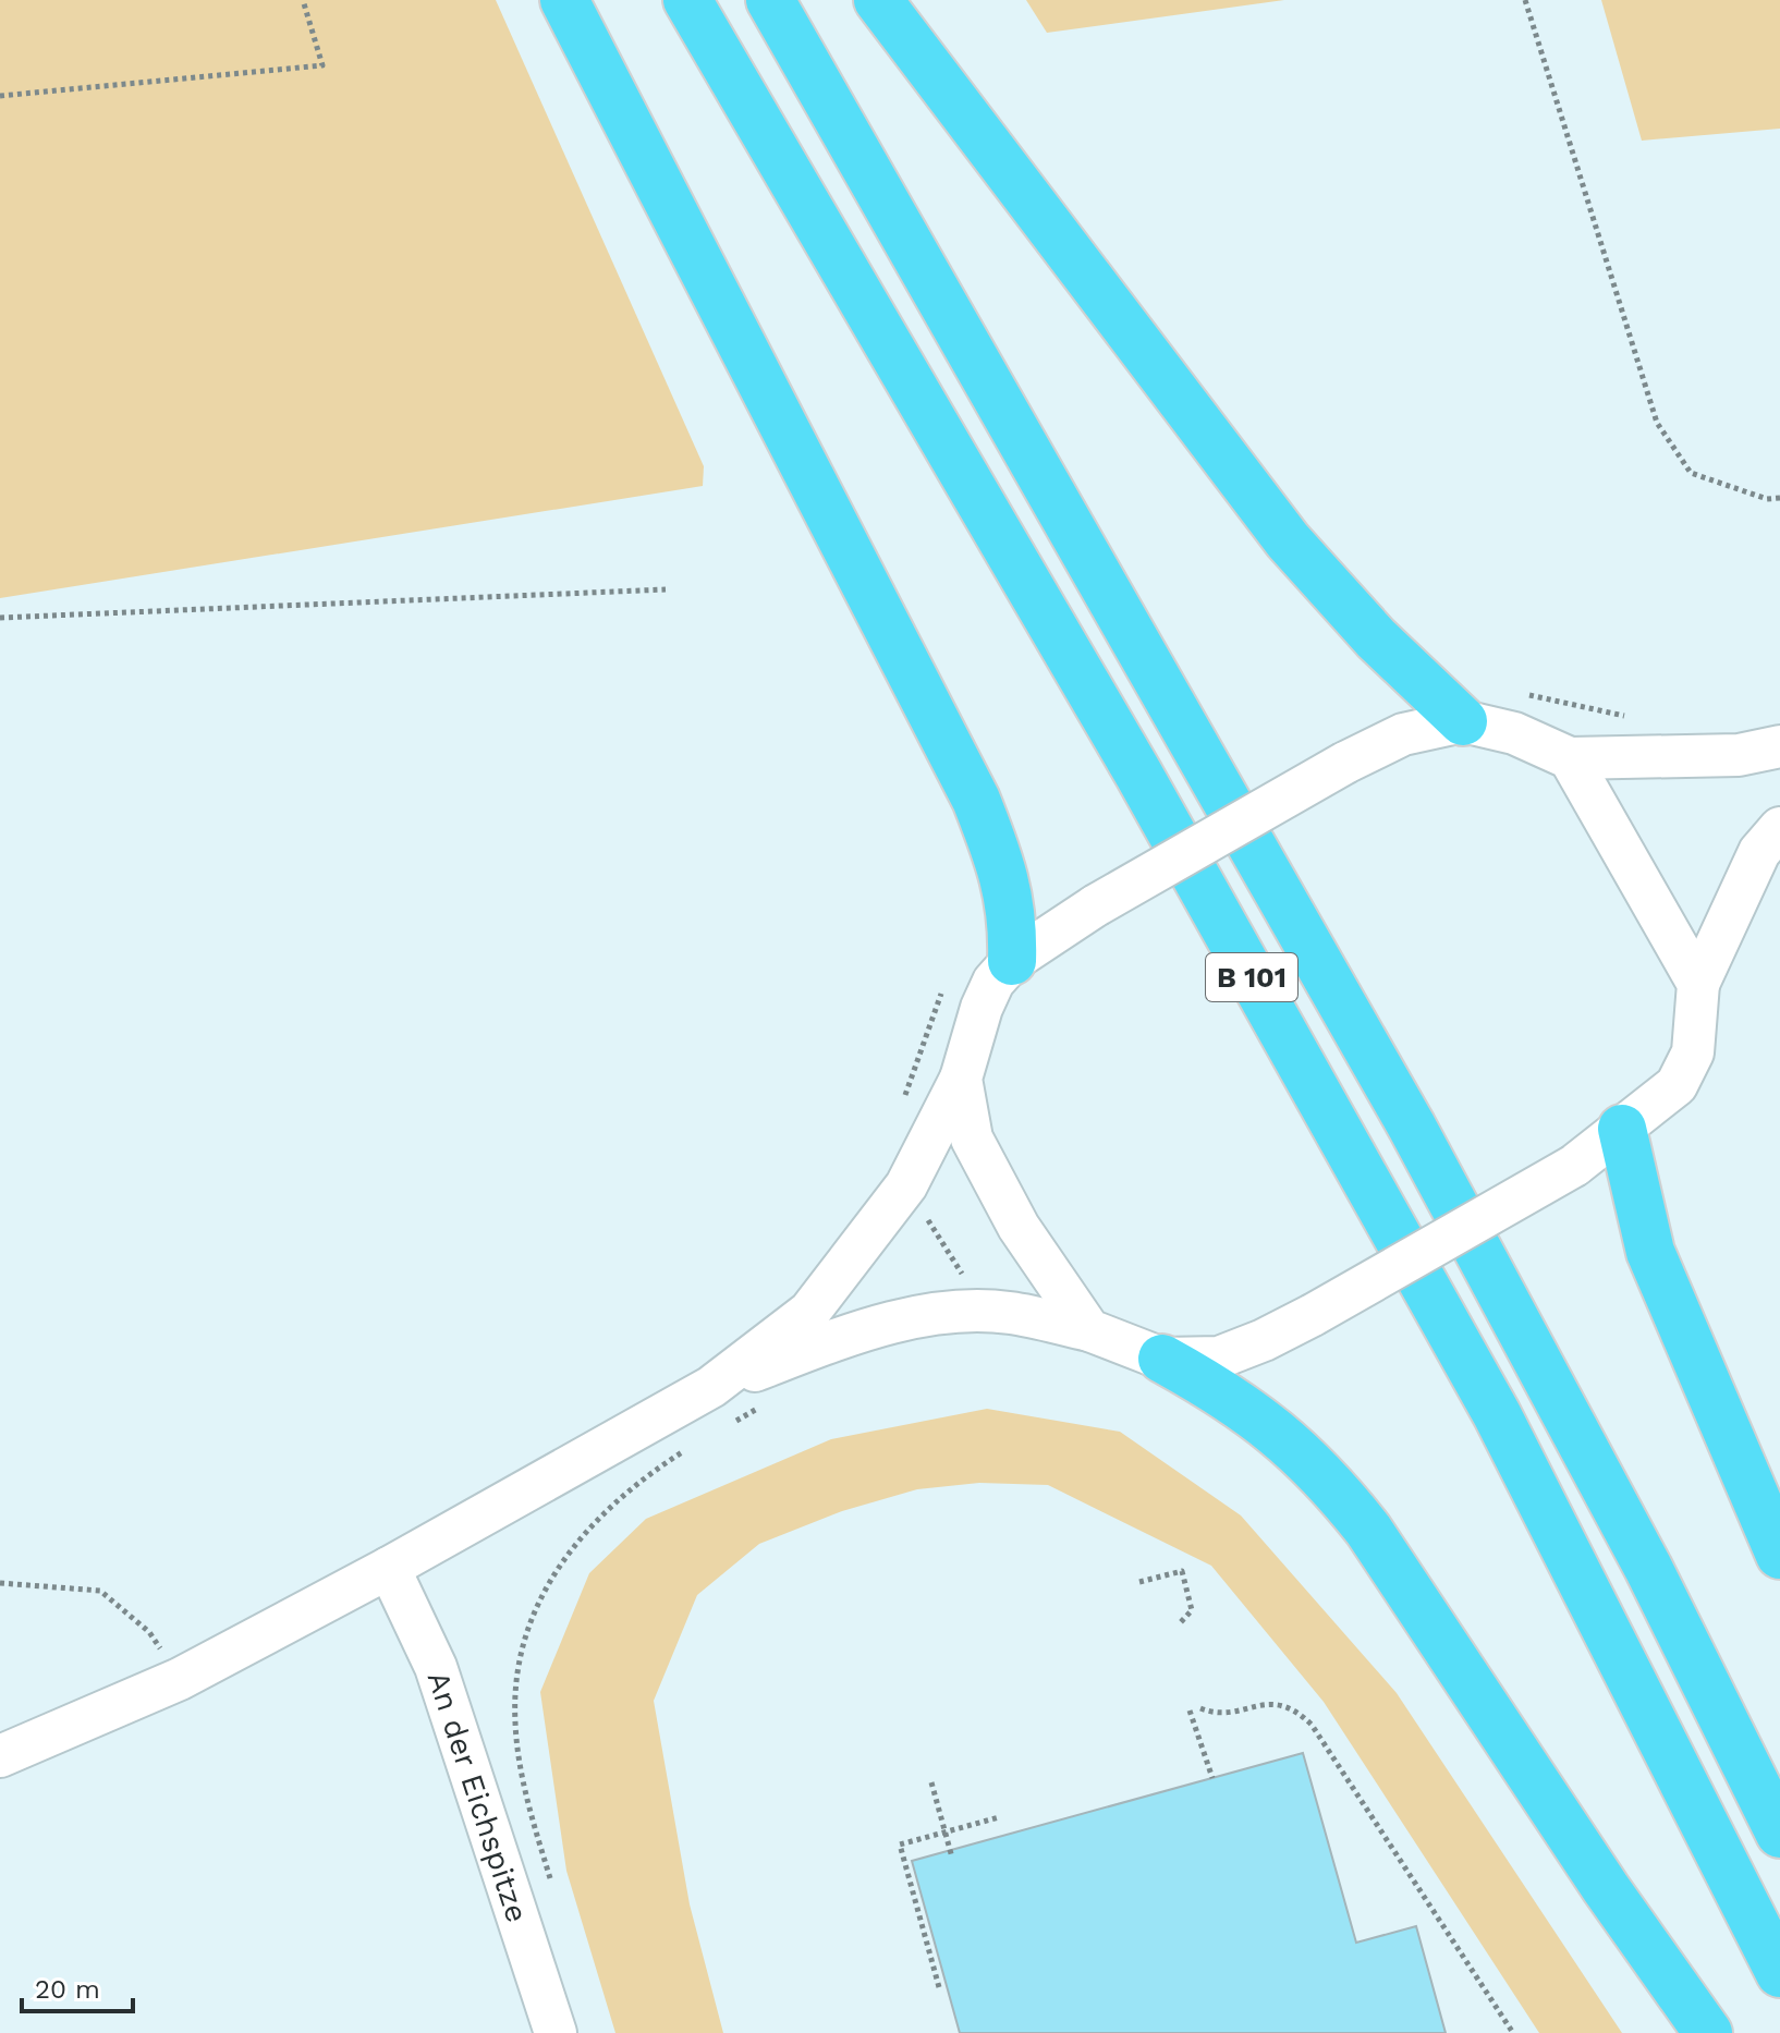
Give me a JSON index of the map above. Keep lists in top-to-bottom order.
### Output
{
  "streets": {
    "highway": ["B 101"],
    "street": ["An der Eichspitze"]
  },
  "scale_bar": "20 m"
}
